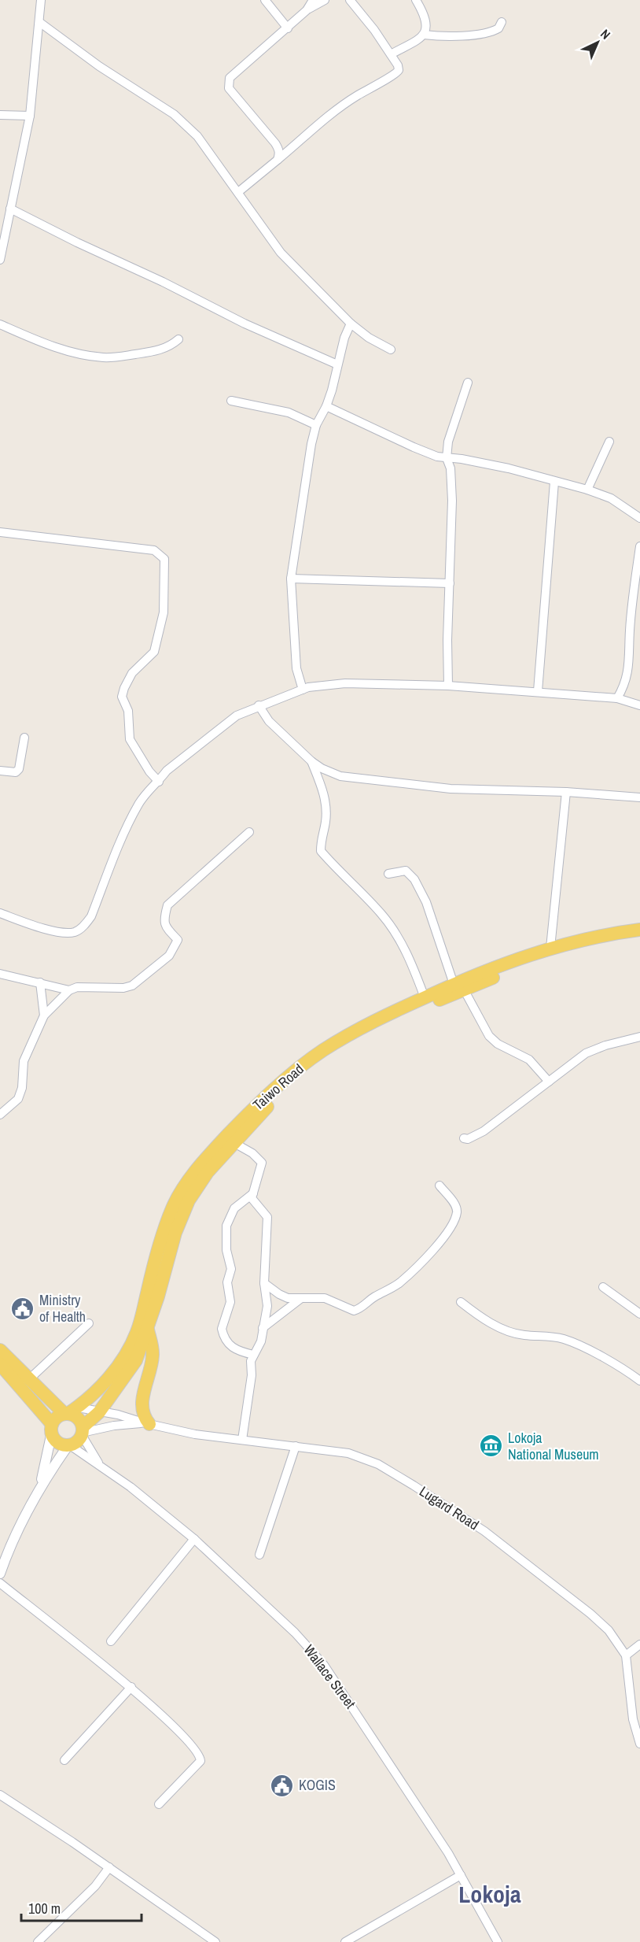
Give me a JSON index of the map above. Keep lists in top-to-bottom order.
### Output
{
  "streets": {
    "main road": ["Taiwo Road"],
    "street": ["Lugard Road", "Wallace Street"]
  },
  "crossings": [
    ["Taiwo Road", "Wallace Street"]
  ],
  "districts": ["Lokoja"],
  "places": {
    "public building": ["Ministry of Health", "KOGIS"],
    "museum": ["Lokoja National Museum"]
  },
  "scale_bar": "100 m",
  "north": "top right"
}
